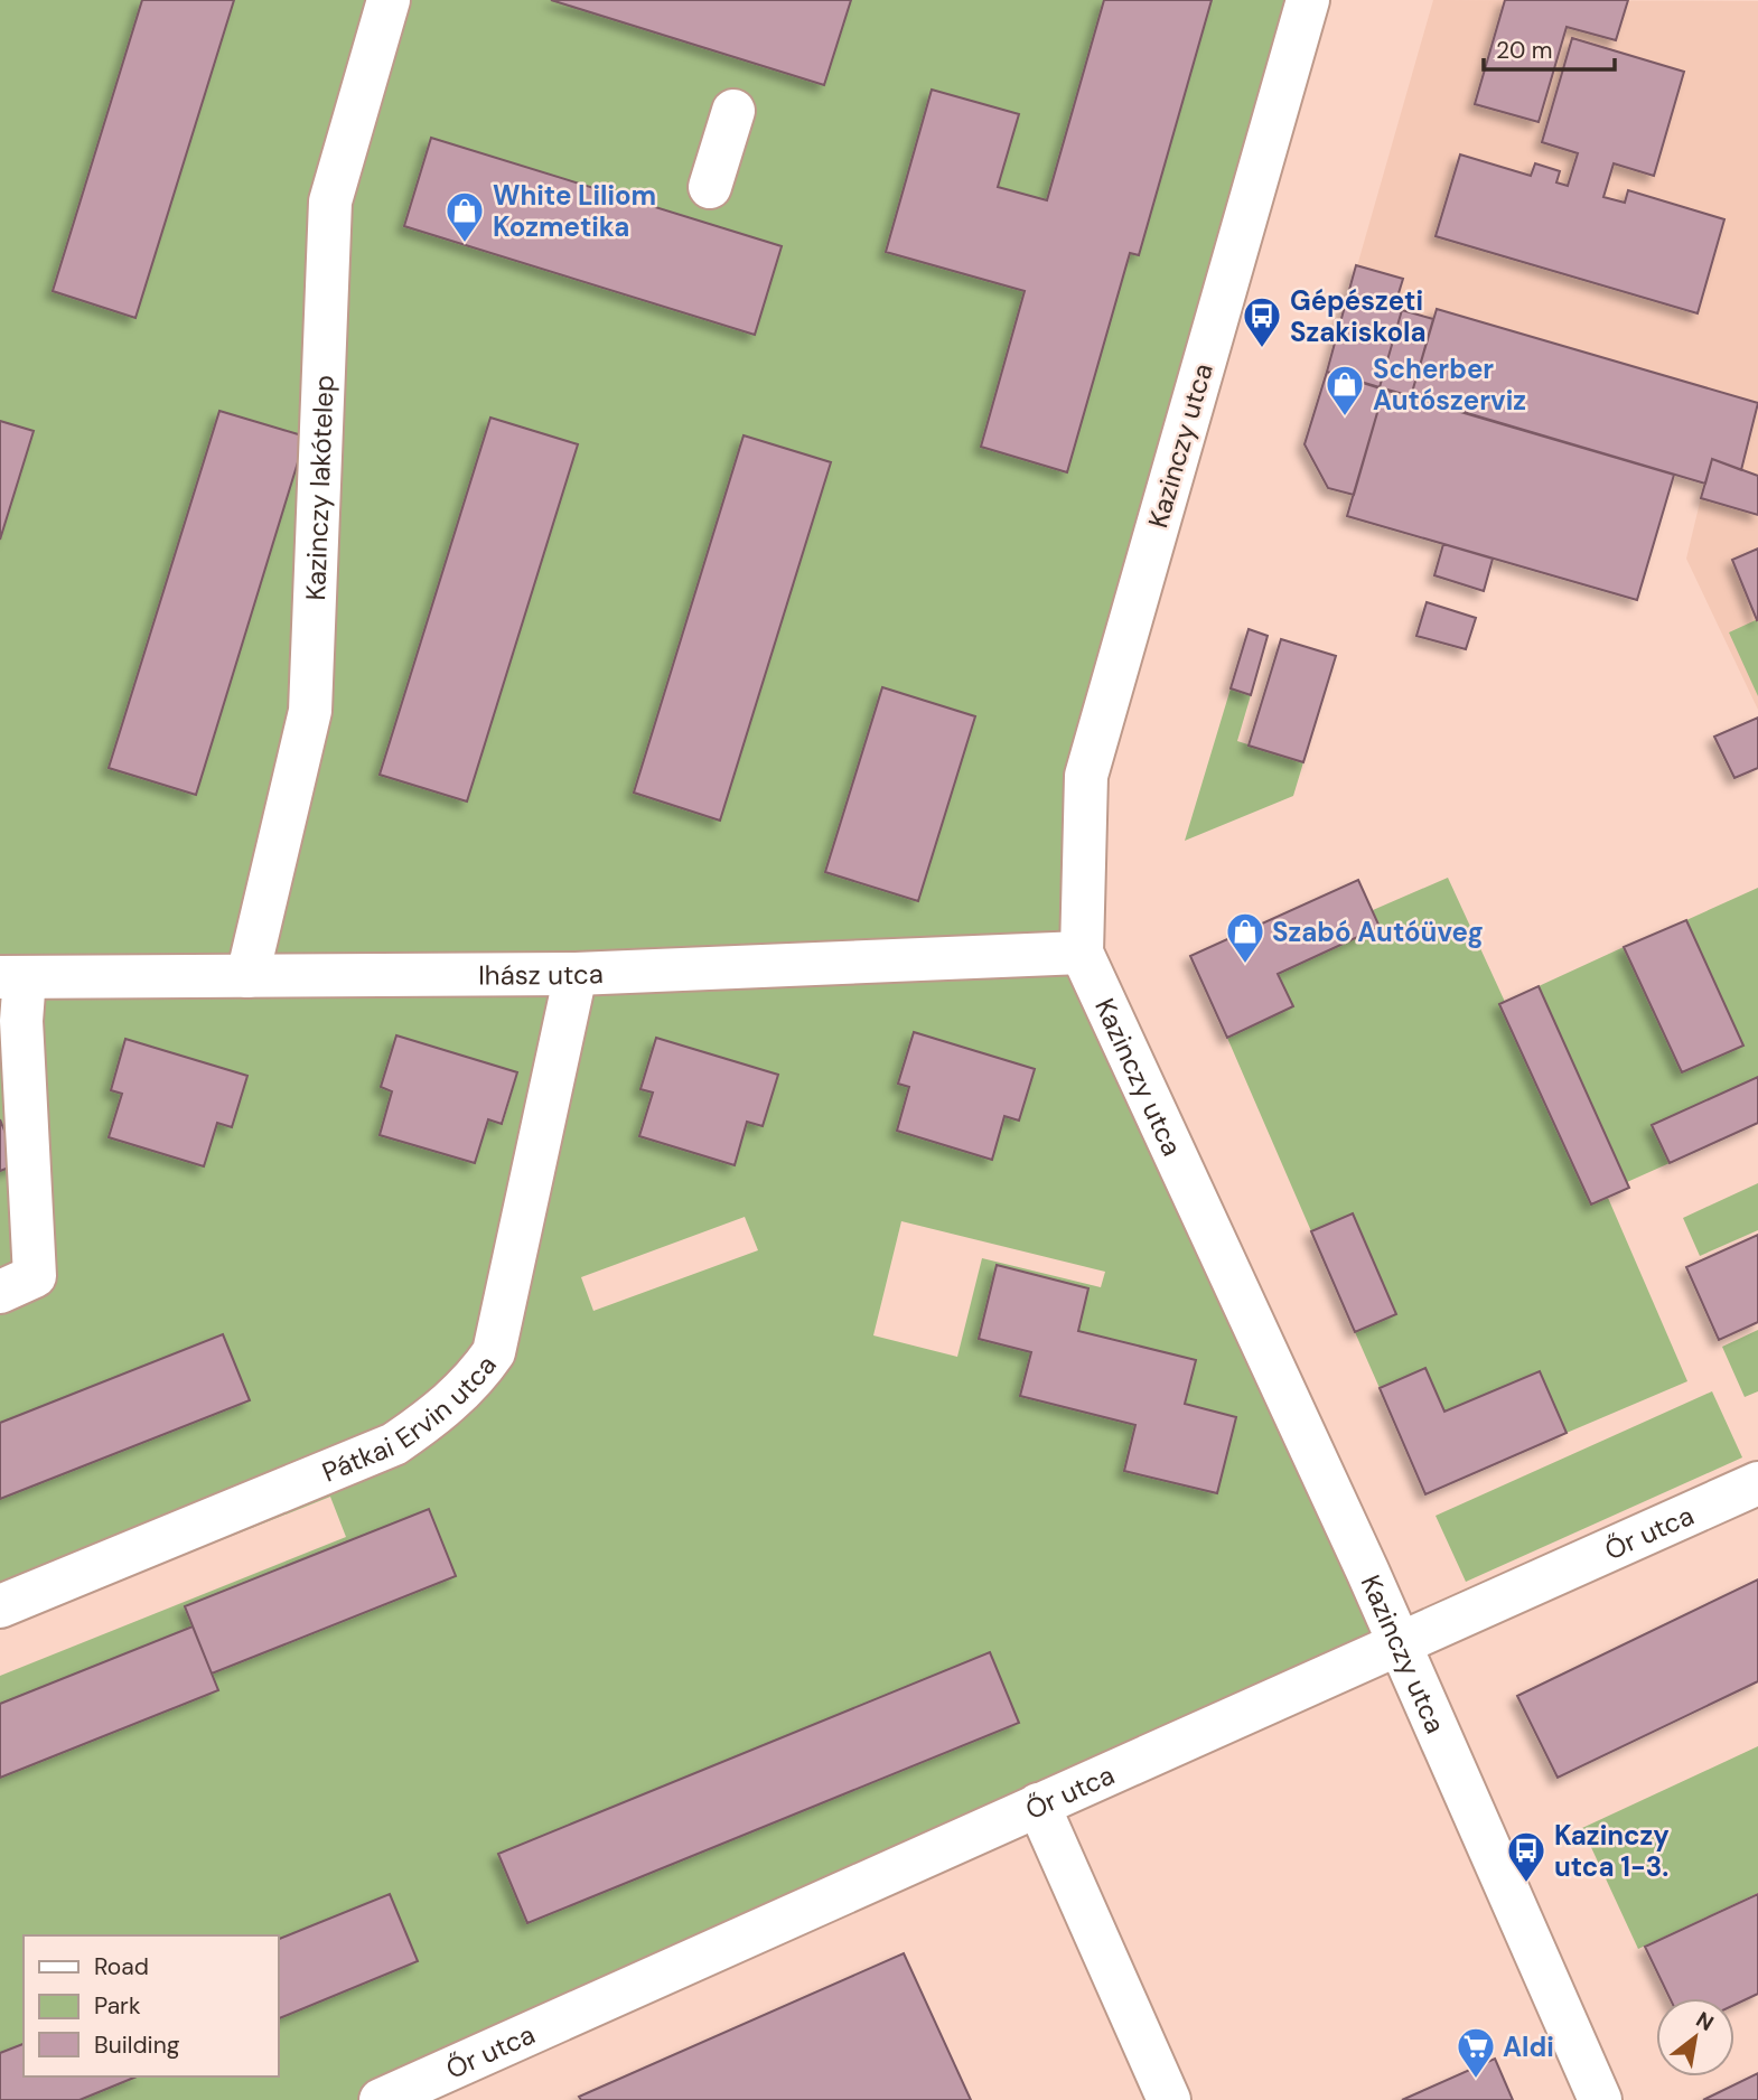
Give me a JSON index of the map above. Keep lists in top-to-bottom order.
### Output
{
  "streets": {
    "street": [
      "Kazinczy utca",
      "Kazinczy lakótelep",
      "Ihász utca",
      "Pátkai Ervin utca",
      "Őr utca"
    ]
  },
  "crossings": [
    ["Kazinczy utca", "Ihász utca"],
    ["Kazinczy utca", "Őr utca"],
    ["Kazinczy lakótelep", "Ihász utca"],
    ["Ihász utca", "Pátkai Ervin utca"]
  ],
  "places": {
    "shop": ["White Liliom Kozmetika", "Scherber Autószerviz", "Szabó Autóüveg"],
    "bus stop": ["Gépészeti Szakiskola", "Kazinczy utca 1-3."],
    "supermarket": ["Aldi"]
  },
  "legend": ["Road", "Park", "Building"],
  "scale_bar": "20 m",
  "north": "top right"
}
